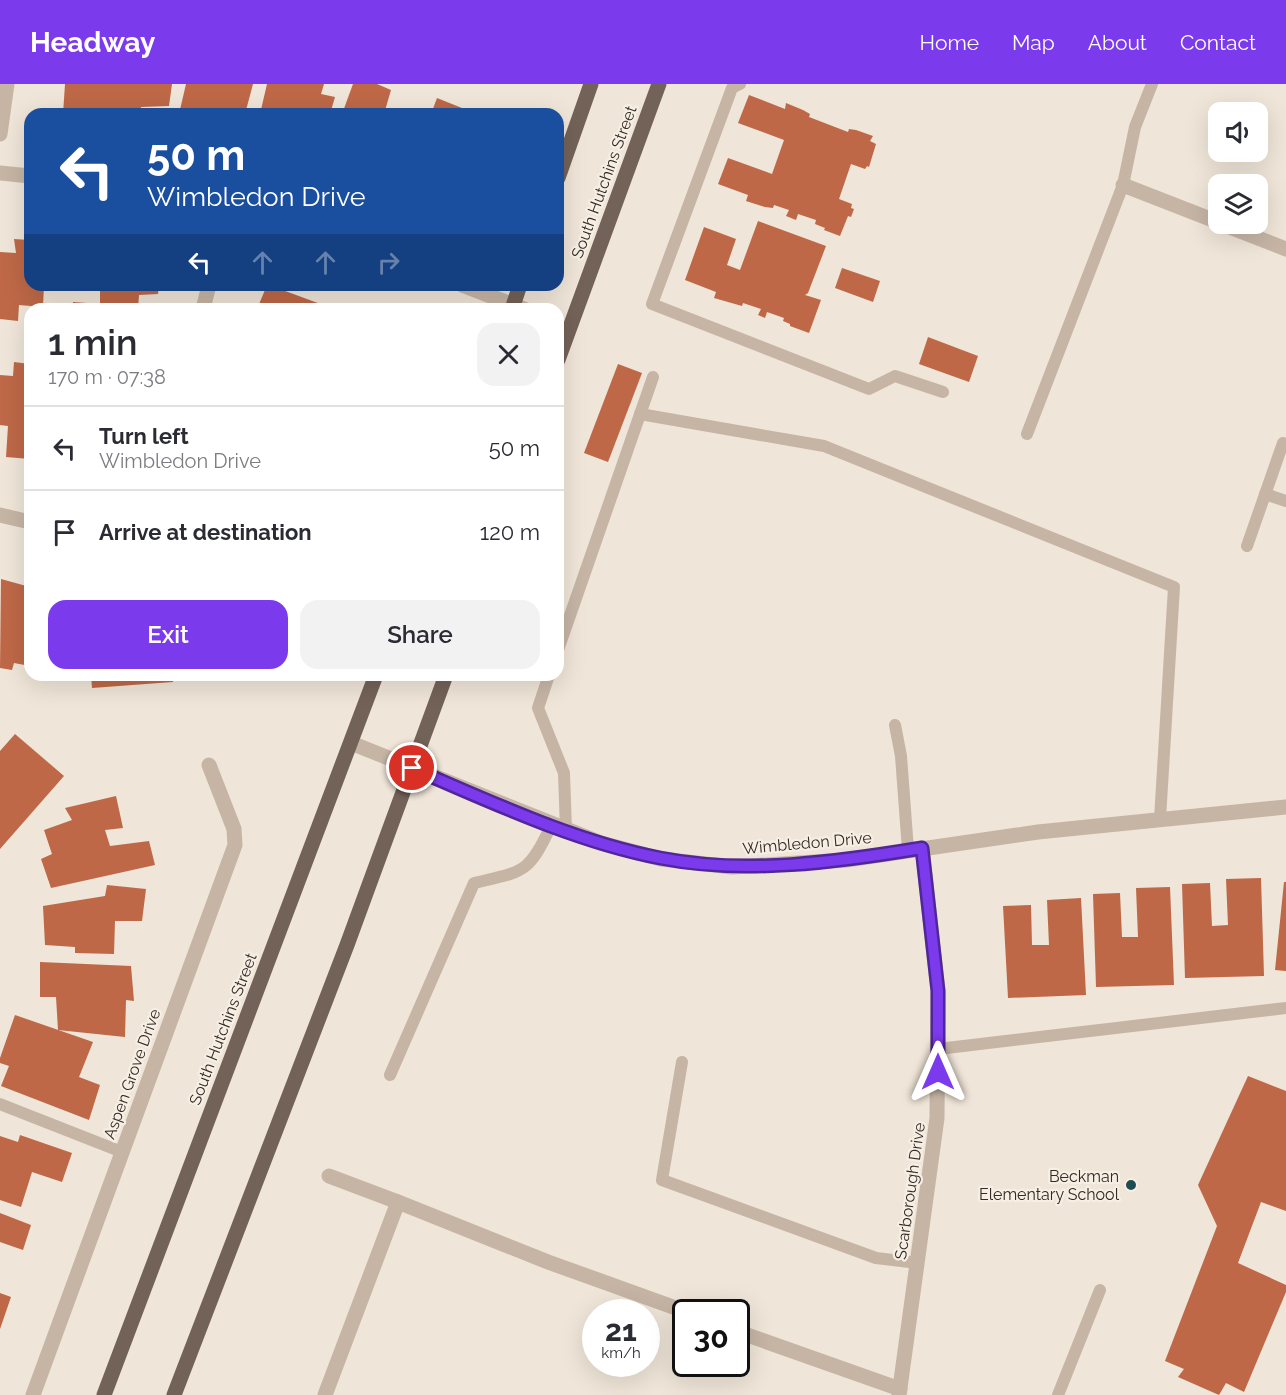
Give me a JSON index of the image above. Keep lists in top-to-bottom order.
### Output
{
  "streets": {
    "main road": ["South Hutchins Street"],
    "street": ["Wimbledon Drive", "Aspen Grove Drive", "Scarborough Drive"]
  },
  "crossings": [
    ["South Hutchins Street", "Wimbledon Drive"],
    ["Wimbledon Drive", "Scarborough Drive"]
  ],
  "places": ["Beckman Elementary School"],
  "page": {
    "header": "Headway",
    "nav": [
      "Home",
      "Map",
      "About",
      "Contact"
    ],
    "turn": ["50 m", "Wimbledon Drive"],
    "heading": ["1 min", "170 m · 07:38"],
    "list": [
      {
        "name": "Turn left",
        "note": "Wimbledon Drive",
        "value": "50 m"
      },
      {
        "name": "Arrive at destination",
        "value": "120 m"
      }
    ],
    "buttons": ["Exit", "Share"],
    "speed": "21 km/h",
    "limit": "30"
  }
}
